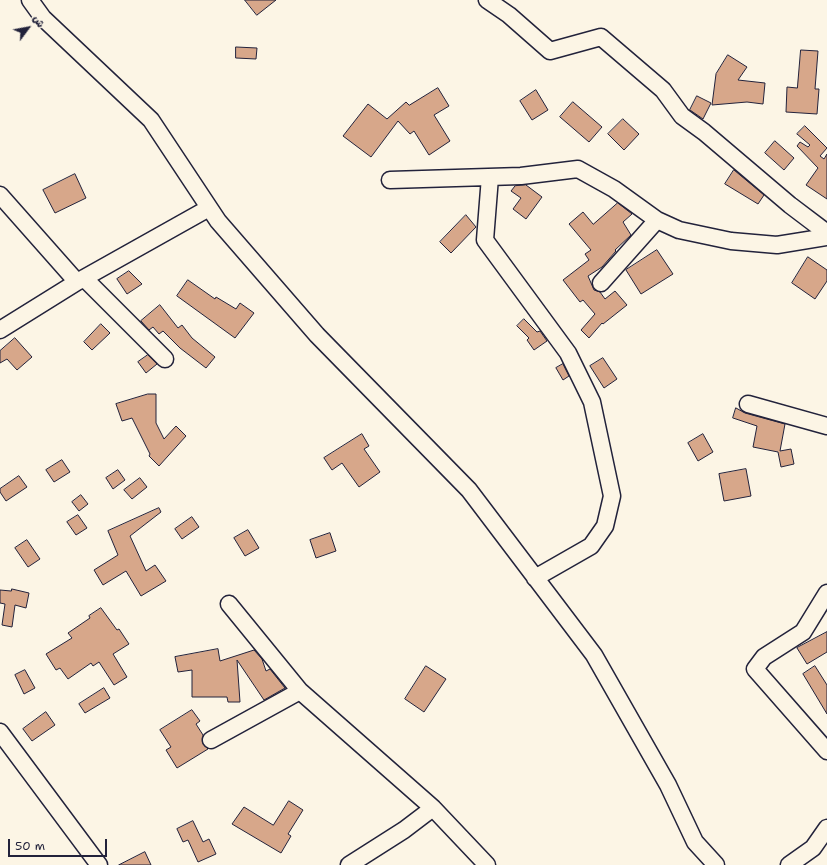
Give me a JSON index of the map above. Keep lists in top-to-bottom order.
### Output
{
  "scale_bar": "50 m",
  "north": "top right"
}
